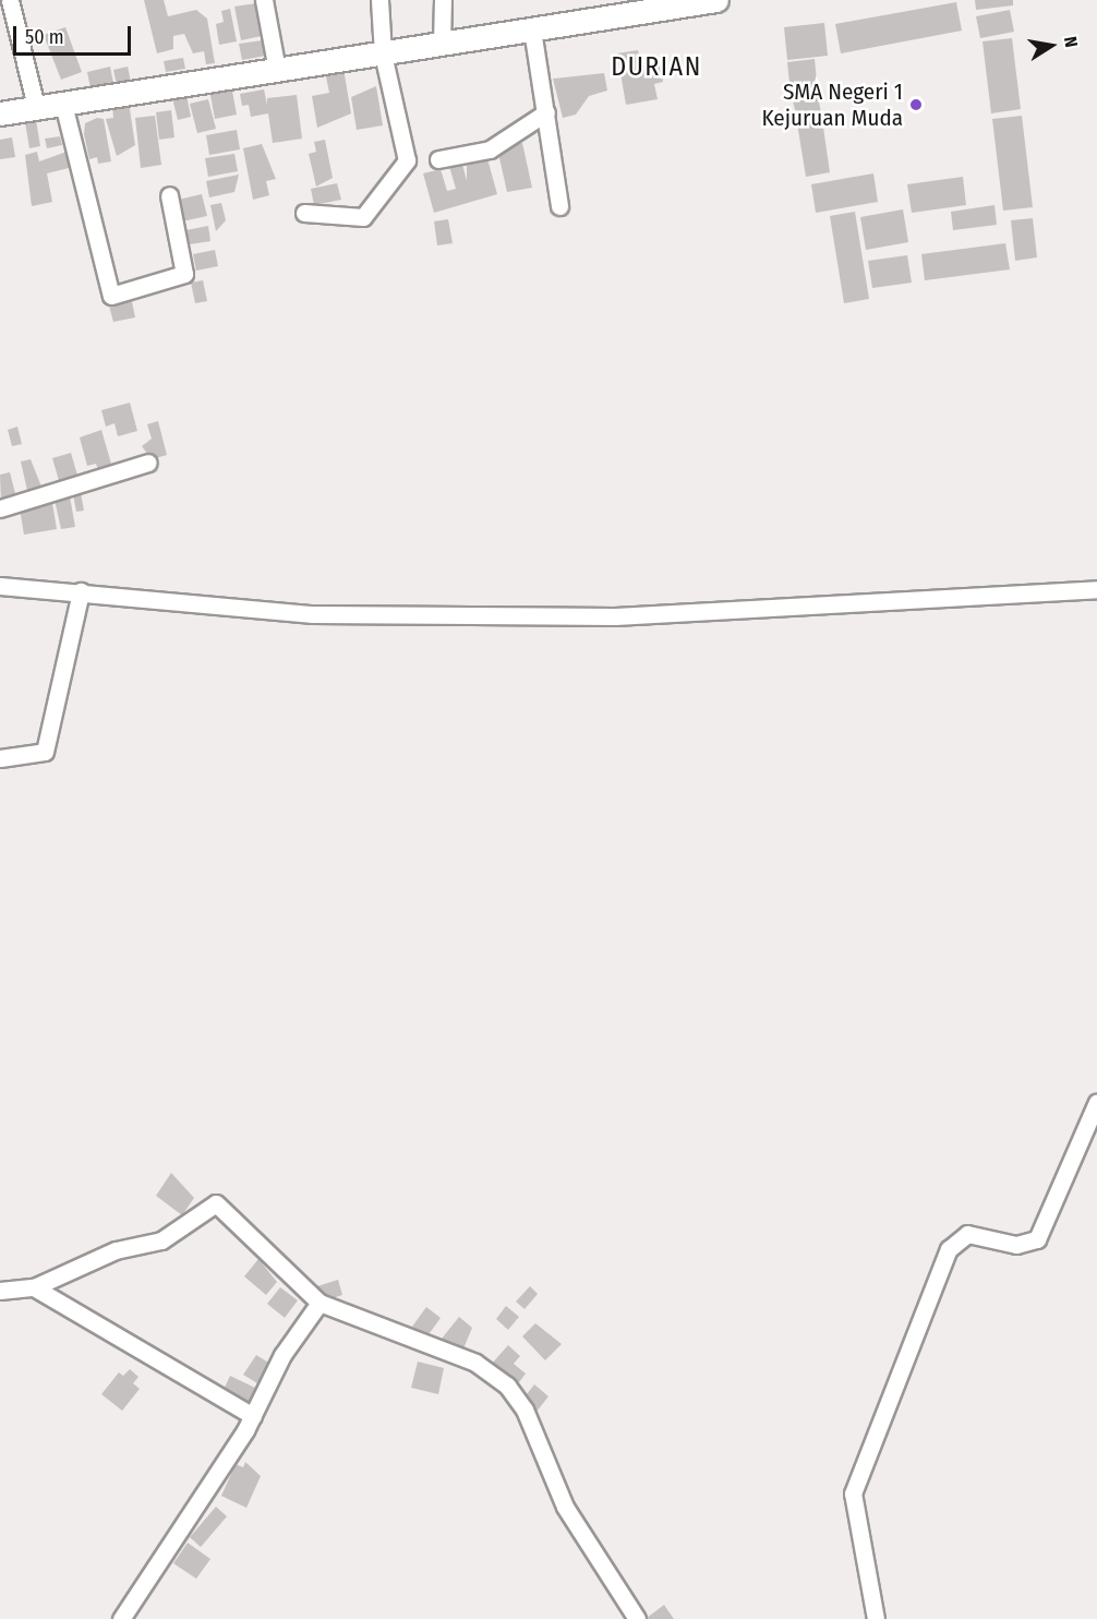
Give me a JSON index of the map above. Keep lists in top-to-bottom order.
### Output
{
  "districts": ["DURIAN"],
  "places": ["SMA Negeri 1 Kejuruan Muda"],
  "scale_bar": "50 m",
  "north": "right"
}
